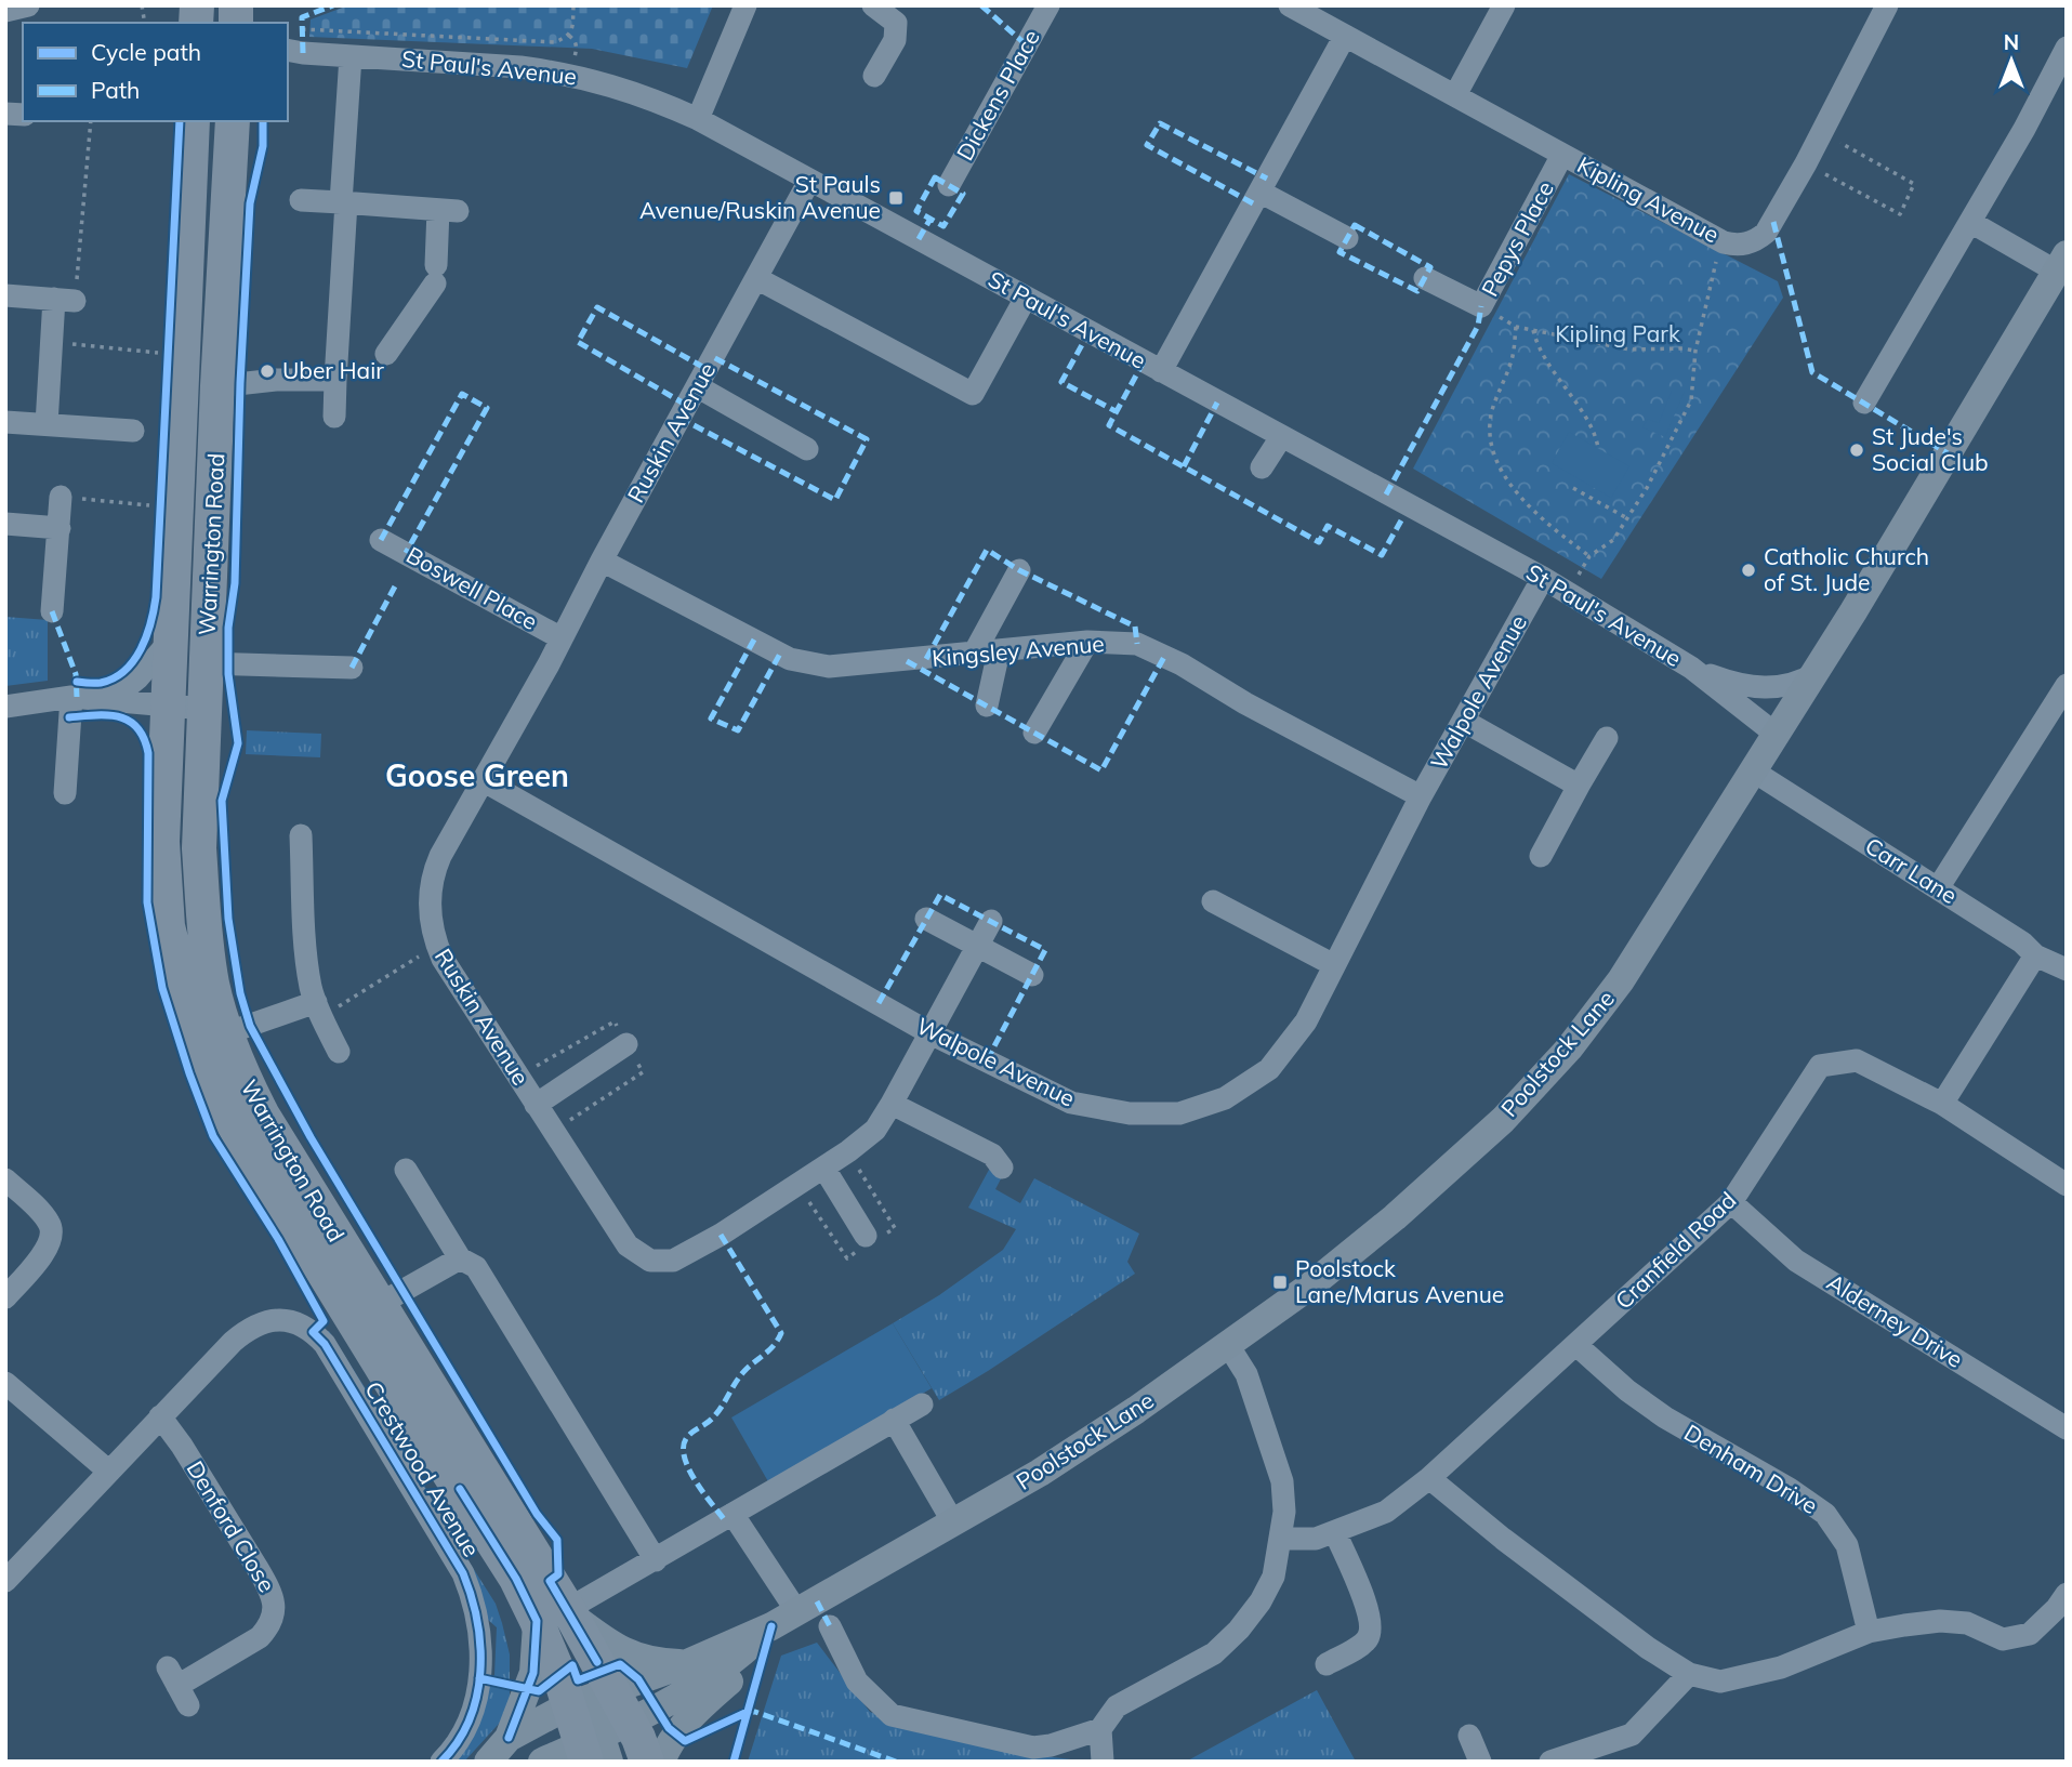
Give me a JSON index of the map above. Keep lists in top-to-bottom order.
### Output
{
  "streets": {
    "highway": ["Warrington Road"],
    "main road": ["Poolstock Lane"],
    "street": [
      "St Paul's Avenue",
      "Dickens Place",
      "Kipling Avenue",
      "Pepys Place",
      "Ruskin Avenue",
      "Boswell Place",
      "Kingsley Avenue",
      "Walpole Avenue",
      "Carr Lane",
      "Cranfield Road",
      "Alderney Drive",
      "Crestwood Avenue",
      "Denham Drive",
      "Denford Close"
    ]
  },
  "crossings": [
    ["St Paul's Avenue", "Ruskin Avenue"],
    ["St Paul's Avenue", "Walpole Avenue"],
    ["St Paul's Avenue", "Poolstock Lane"],
    ["Kipling Avenue", "Pepys Place"],
    ["Ruskin Avenue", "Boswell Place"],
    ["Ruskin Avenue", "Kingsley Avenue"],
    ["Ruskin Avenue", "Walpole Avenue"],
    ["Warrington Road", "Poolstock Lane"],
    ["Kingsley Avenue", "Walpole Avenue"],
    ["Carr Lane", "Poolstock Lane"],
    ["Cranfield Road", "Alderney Drive"],
    ["Cranfield Road", "Denham Drive"],
    ["Crestwood Avenue", "Denford Close"]
  ],
  "districts": ["Goose Green"],
  "parks": ["Kipling Park"],
  "places": {
    "transit": ["St Pauls Avenue/Ruskin Avenue", "Poolstock Lane/Marus Avenue"],
    "other": ["Uber Hair", "St Jude's Social Club", "Catholic Church of St. Jude"]
  },
  "legend": ["Cycle path", "Path"],
  "north": "top"
}
